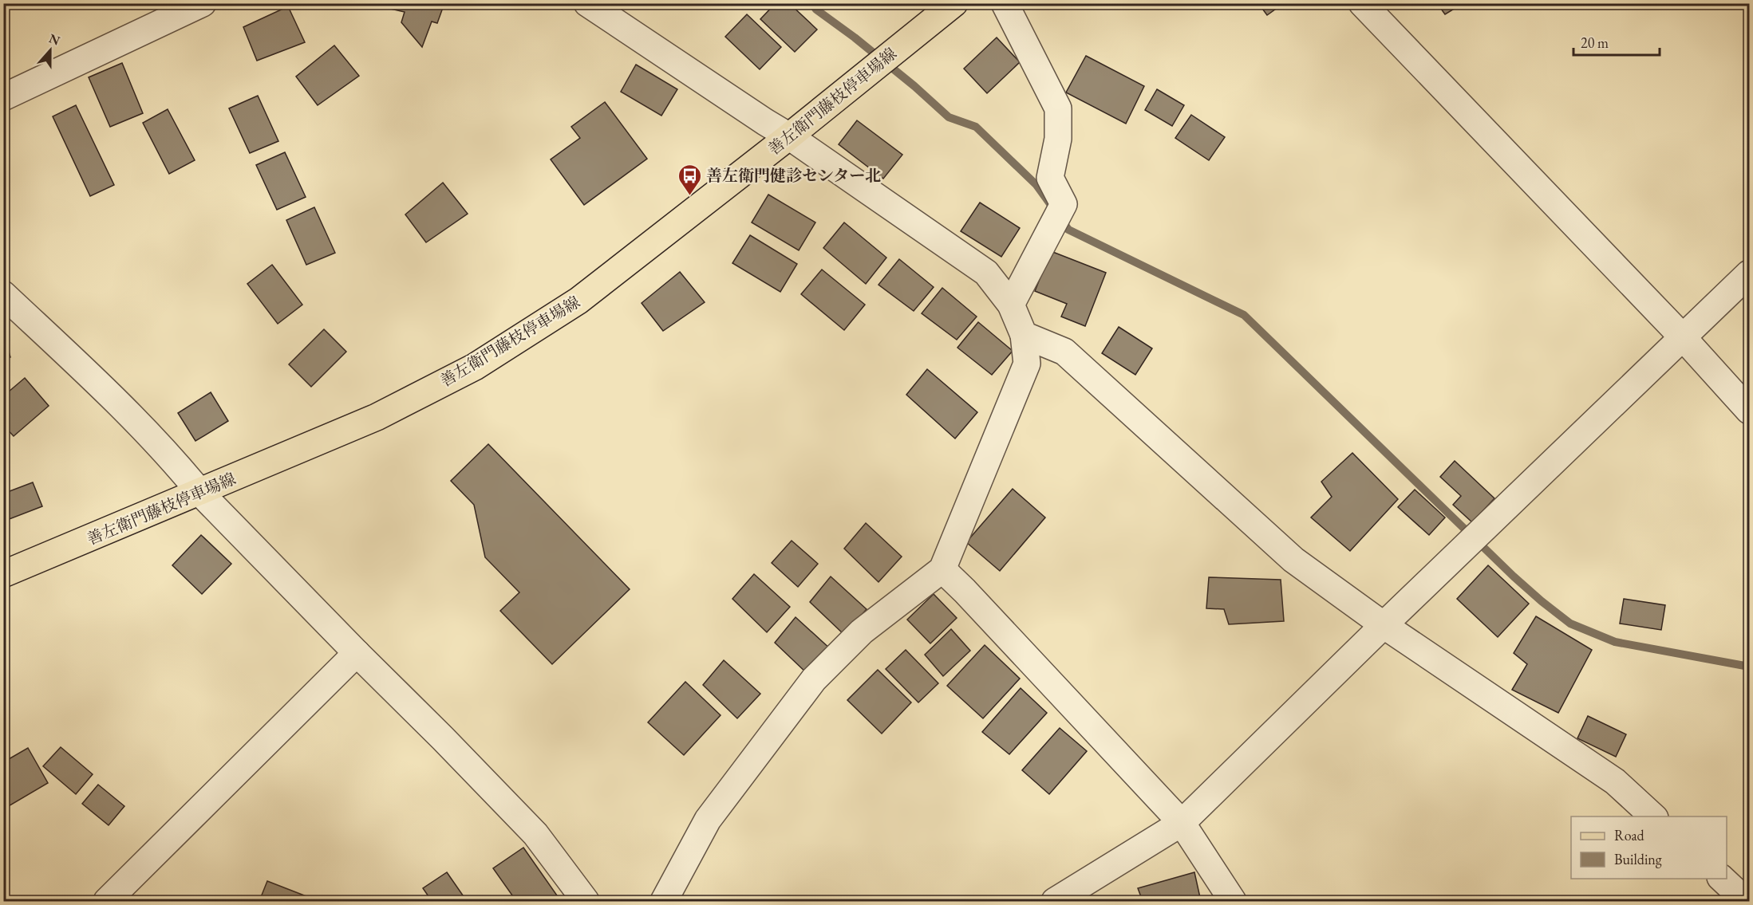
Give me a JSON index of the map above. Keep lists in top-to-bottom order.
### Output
{
  "streets": {
    "main road": ["善左衛門藤枝停車場線"]
  },
  "places": {
    "bus stop": ["善左衛門健診センター北"]
  },
  "legend": ["Road", "Building"],
  "scale_bar": "20 m",
  "north": "top"
}
